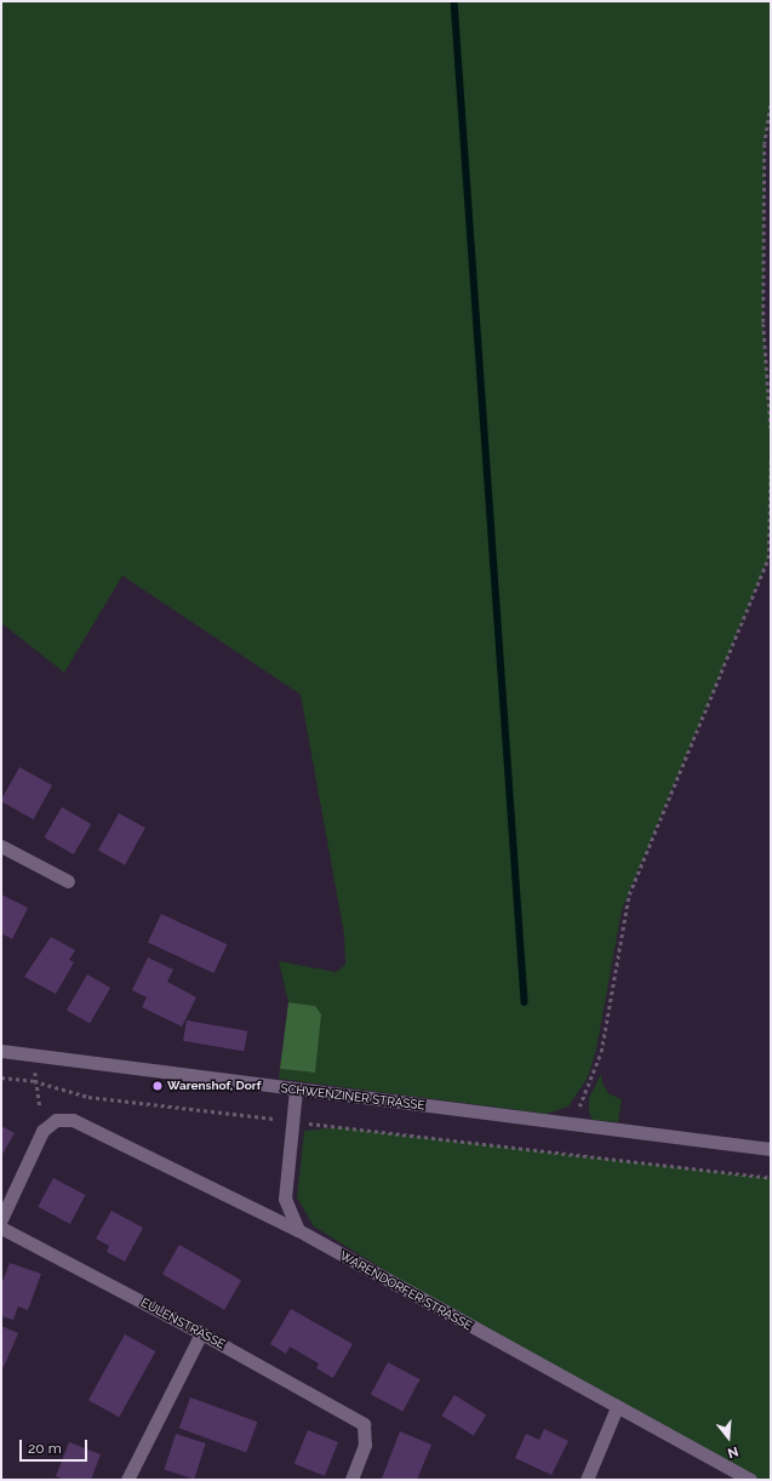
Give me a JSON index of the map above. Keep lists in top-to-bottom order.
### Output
{
  "streets": {
    "street": ["SCHWENZINER STRASSE", "WARENDORFER STRASSE", "EULENSTRASSE"]
  },
  "places": ["Warenshof, Dorf"],
  "scale_bar": "20 m",
  "north": "bottom"
}
